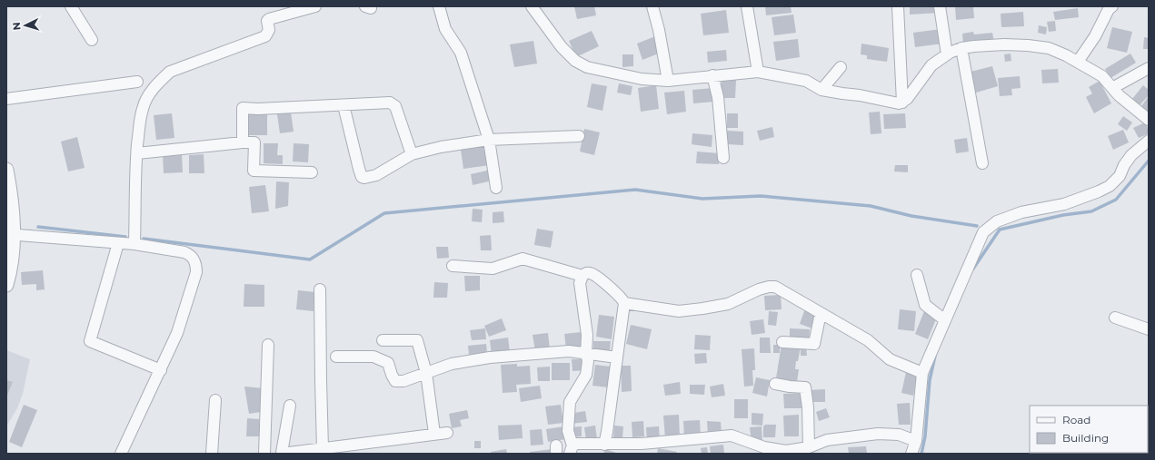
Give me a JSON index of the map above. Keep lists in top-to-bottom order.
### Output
{
  "legend": ["Road", "Building"],
  "north": "left"
}
